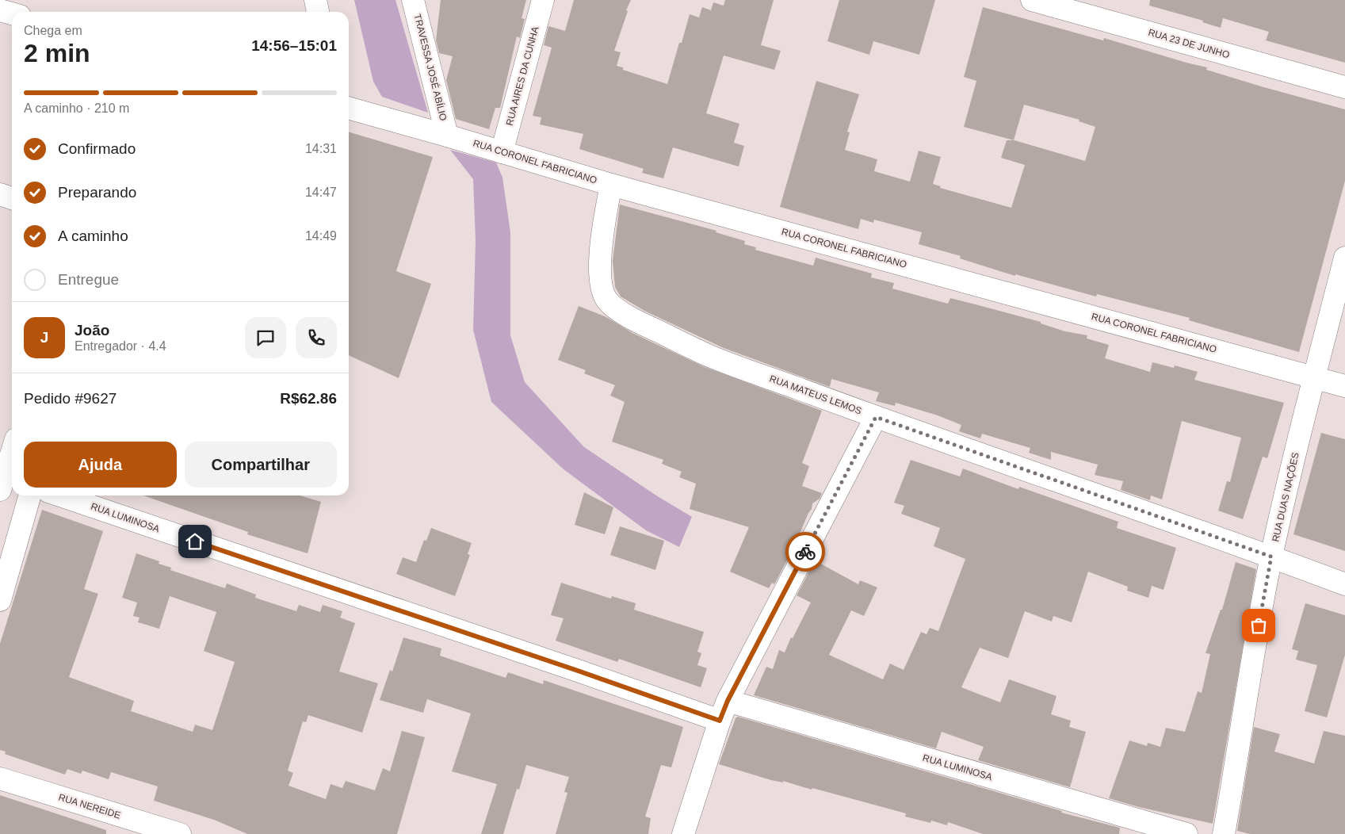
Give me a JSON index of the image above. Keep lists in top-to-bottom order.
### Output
{
  "streets": {
    "street": [
      "RUA 23 DE JUNHO",
      "TRAVESSA JOSÉ ABÍLIO",
      "RUA AIRES DA CUNHA",
      "RUA CORONEL FABRICIANO",
      "RUA MATEUS LEMOS",
      "RUA DUAS NAÇÕES",
      "RUA LUMINOSA",
      "RUA NEREIDE"
    ]
  },
  "crossings": [
    ["TRAVESSA JOSÉ ABÍLIO", "RUA CORONEL FABRICIANO"],
    ["RUA AIRES DA CUNHA", "RUA CORONEL FABRICIANO"],
    ["RUA CORONEL FABRICIANO", "RUA MATEUS LEMOS"],
    ["RUA CORONEL FABRICIANO", "RUA DUAS NAÇÕES"],
    ["RUA MATEUS LEMOS", "RUA DUAS NAÇÕES"]
  ],
  "page": {
    "heading": ["2 min", "Chega em", "14:56–15:01"],
    "panel": [
      "João",
      "Entregador · 4.4",
      "Pedido #9627",
      "R$62.86"
    ],
    "bar": "A caminho · 210 m",
    "list": [
      ["Confirmado", "14:31"],
      ["Preparando", "14:47"],
      ["A caminho", "14:49"],
      "Entregue"
    ],
    "round": "J",
    "buttons": ["Ajuda", "Compartilhar"]
  }
}
